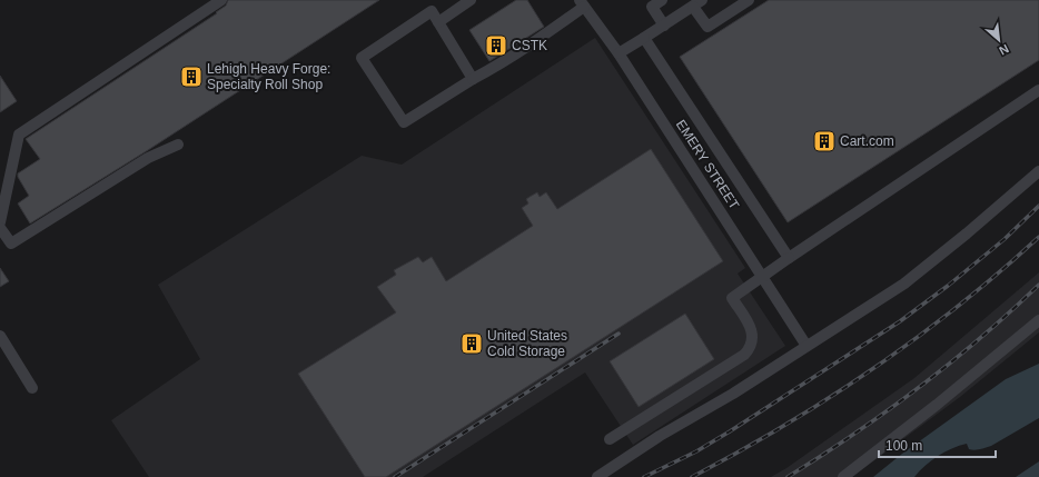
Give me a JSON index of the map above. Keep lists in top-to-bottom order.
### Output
{
  "streets": {
    "street": ["EMERY STREET"]
  },
  "places": {
    "building": [
      "CSTK",
      "Lehigh Heavy Forge: Specialty Roll Shop",
      "Cart.com",
      "United States Cold Storage"
    ]
  },
  "scale_bar": "100 m",
  "north": "bottom right"
}
